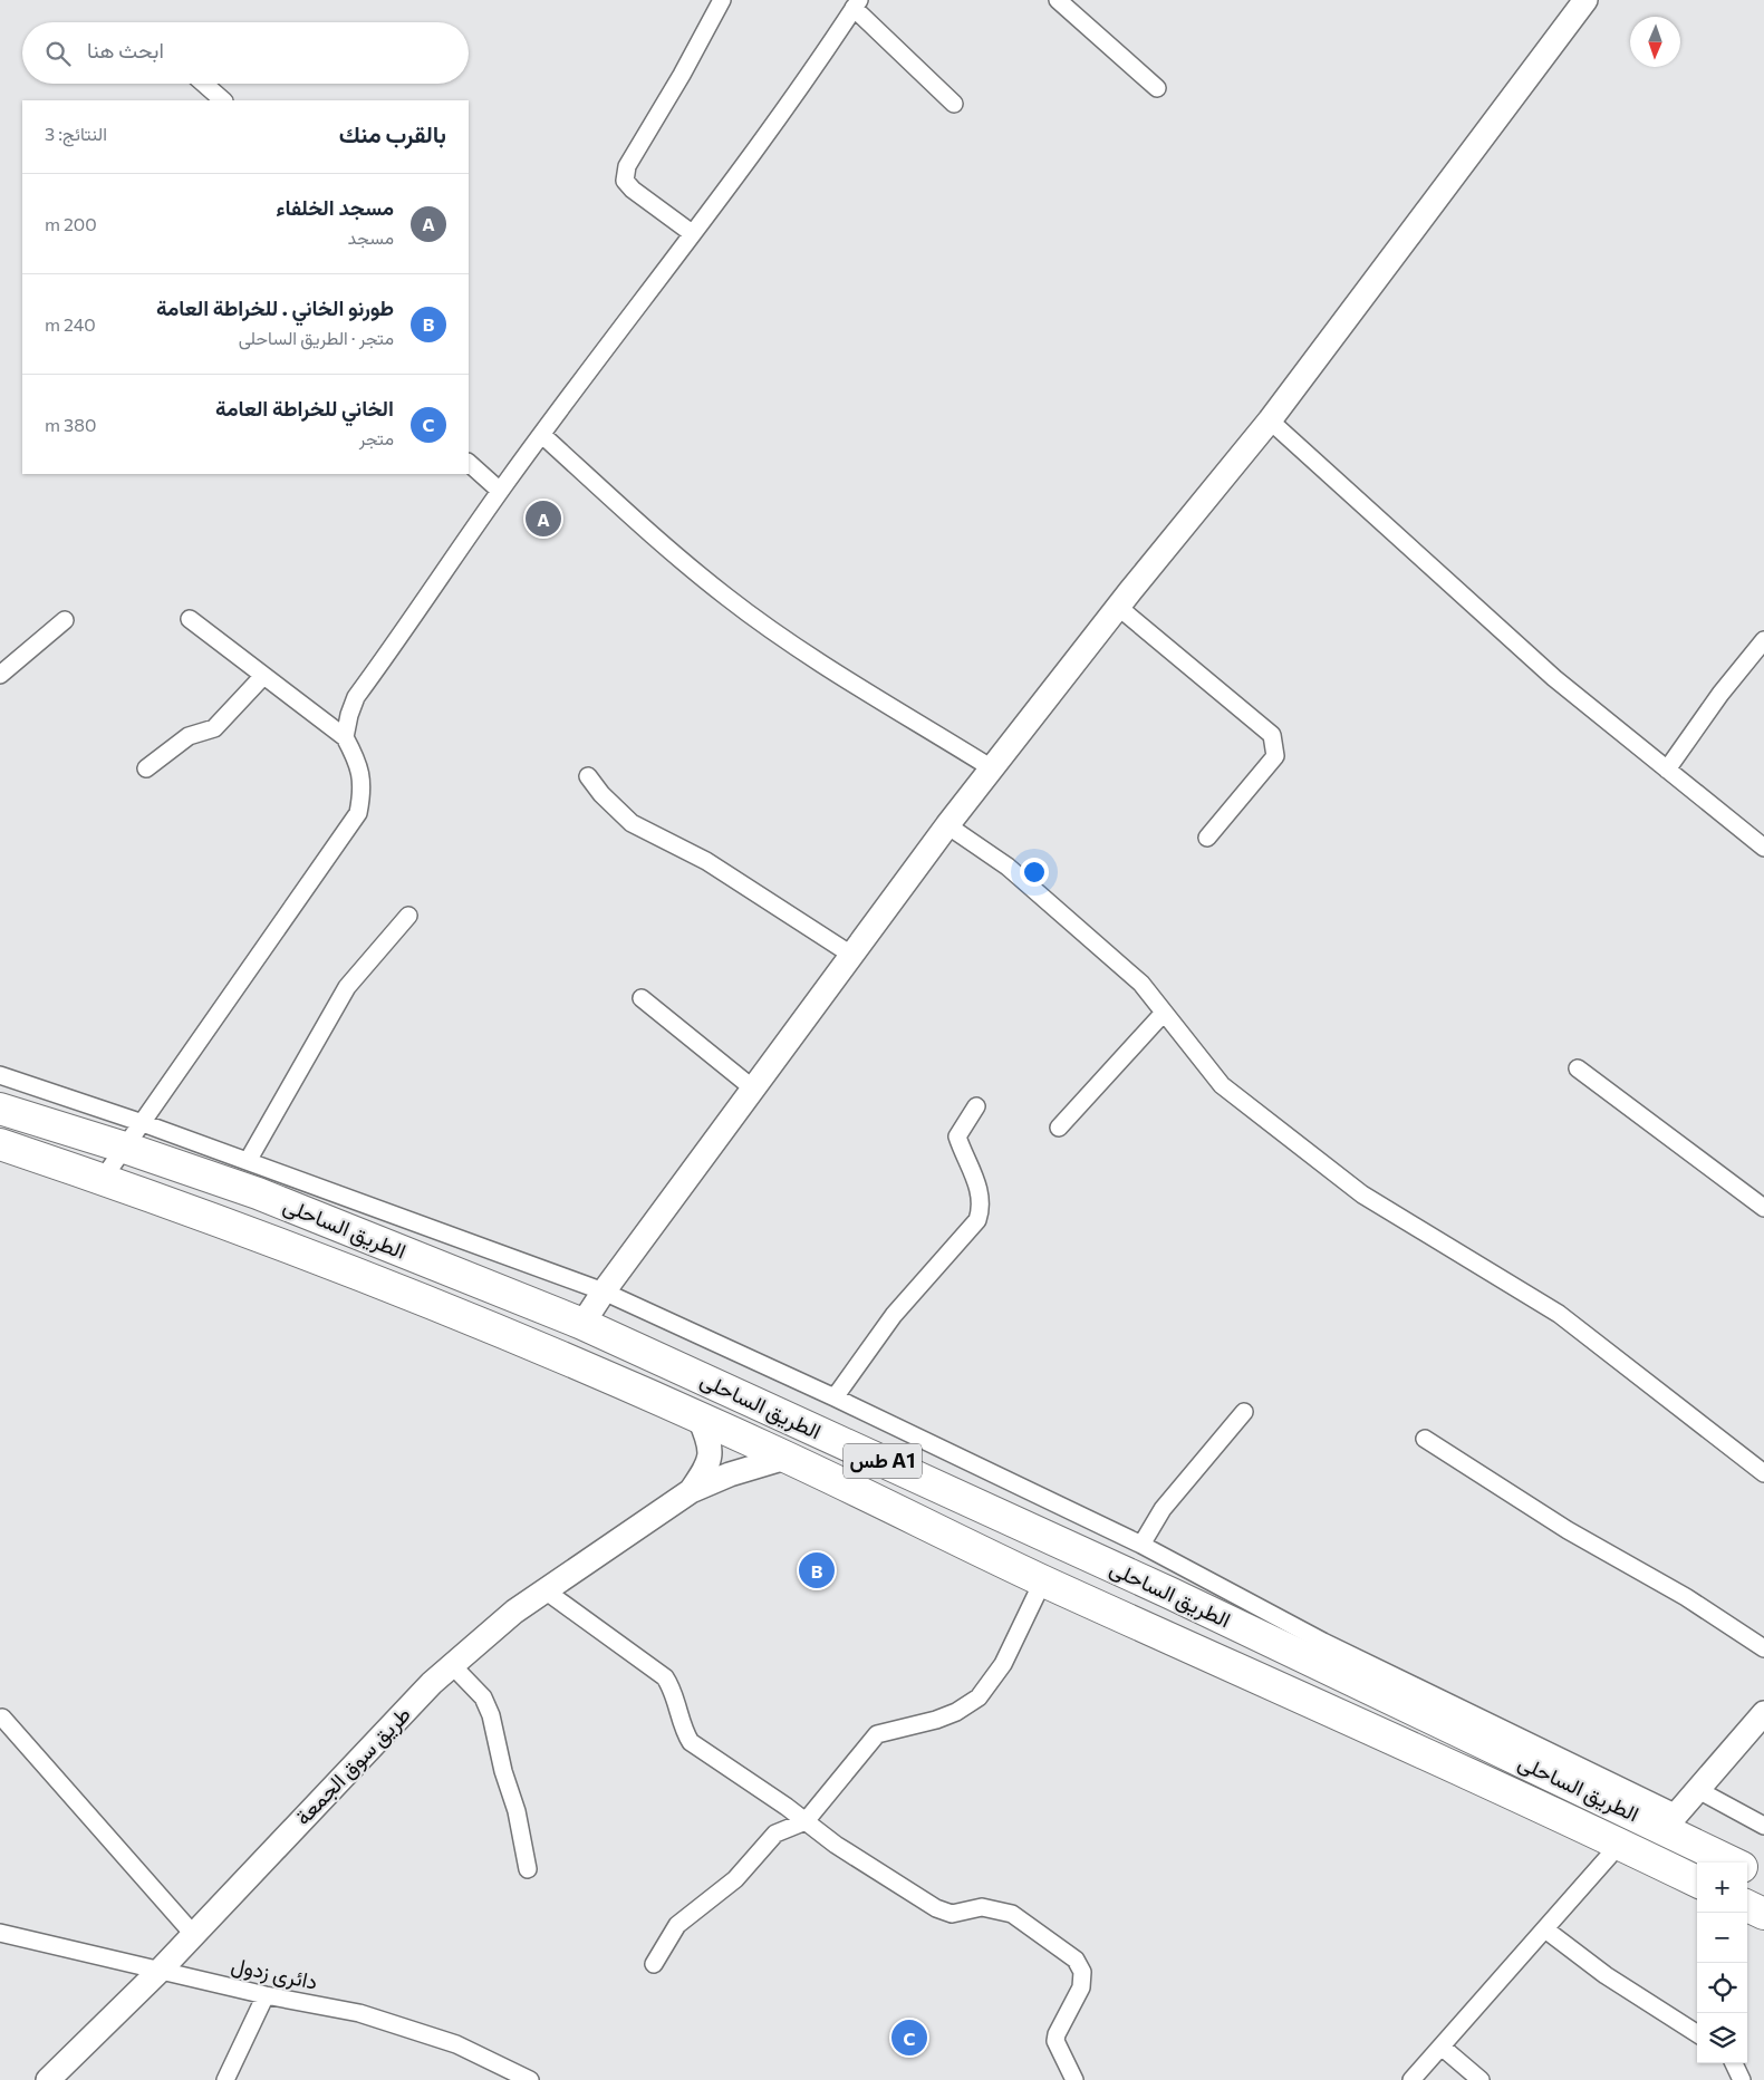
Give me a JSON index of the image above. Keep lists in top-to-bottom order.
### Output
{
  "streets": {
    "highway": ["الطريق الساحلى", "طس A1"],
    "street": ["طريق سوق الجمعة", "دائرى زدول"]
  },
  "crossings": [
    ["الطريق الساحلى", "طريق سوق الجمعة"],
    ["طريق سوق الجمعة", "دائرى زدول"]
  ],
  "north": "bottom",
  "page": {
    "search": "ابحث هنا",
    "heading": ["بالقرب منك", "النتائج: 3"],
    "list": [
      {
        "mark": "A",
        "name": "مسجد الخلفاء",
        "note": "مسجد",
        "value": "200 m"
      },
      {
        "mark": "B",
        "name": "طورنو الخاني . للخراطة العامة",
        "note": "متجر · الطريق الساحلى",
        "value": "240 m"
      },
      {
        "mark": "C",
        "name": "الخاني للخراطة العامة",
        "note": "متجر",
        "value": "380 m"
      }
    ],
    "pins": ["A", "B", "C"],
    "map_buttons": ["+", "−"]
  }
}
